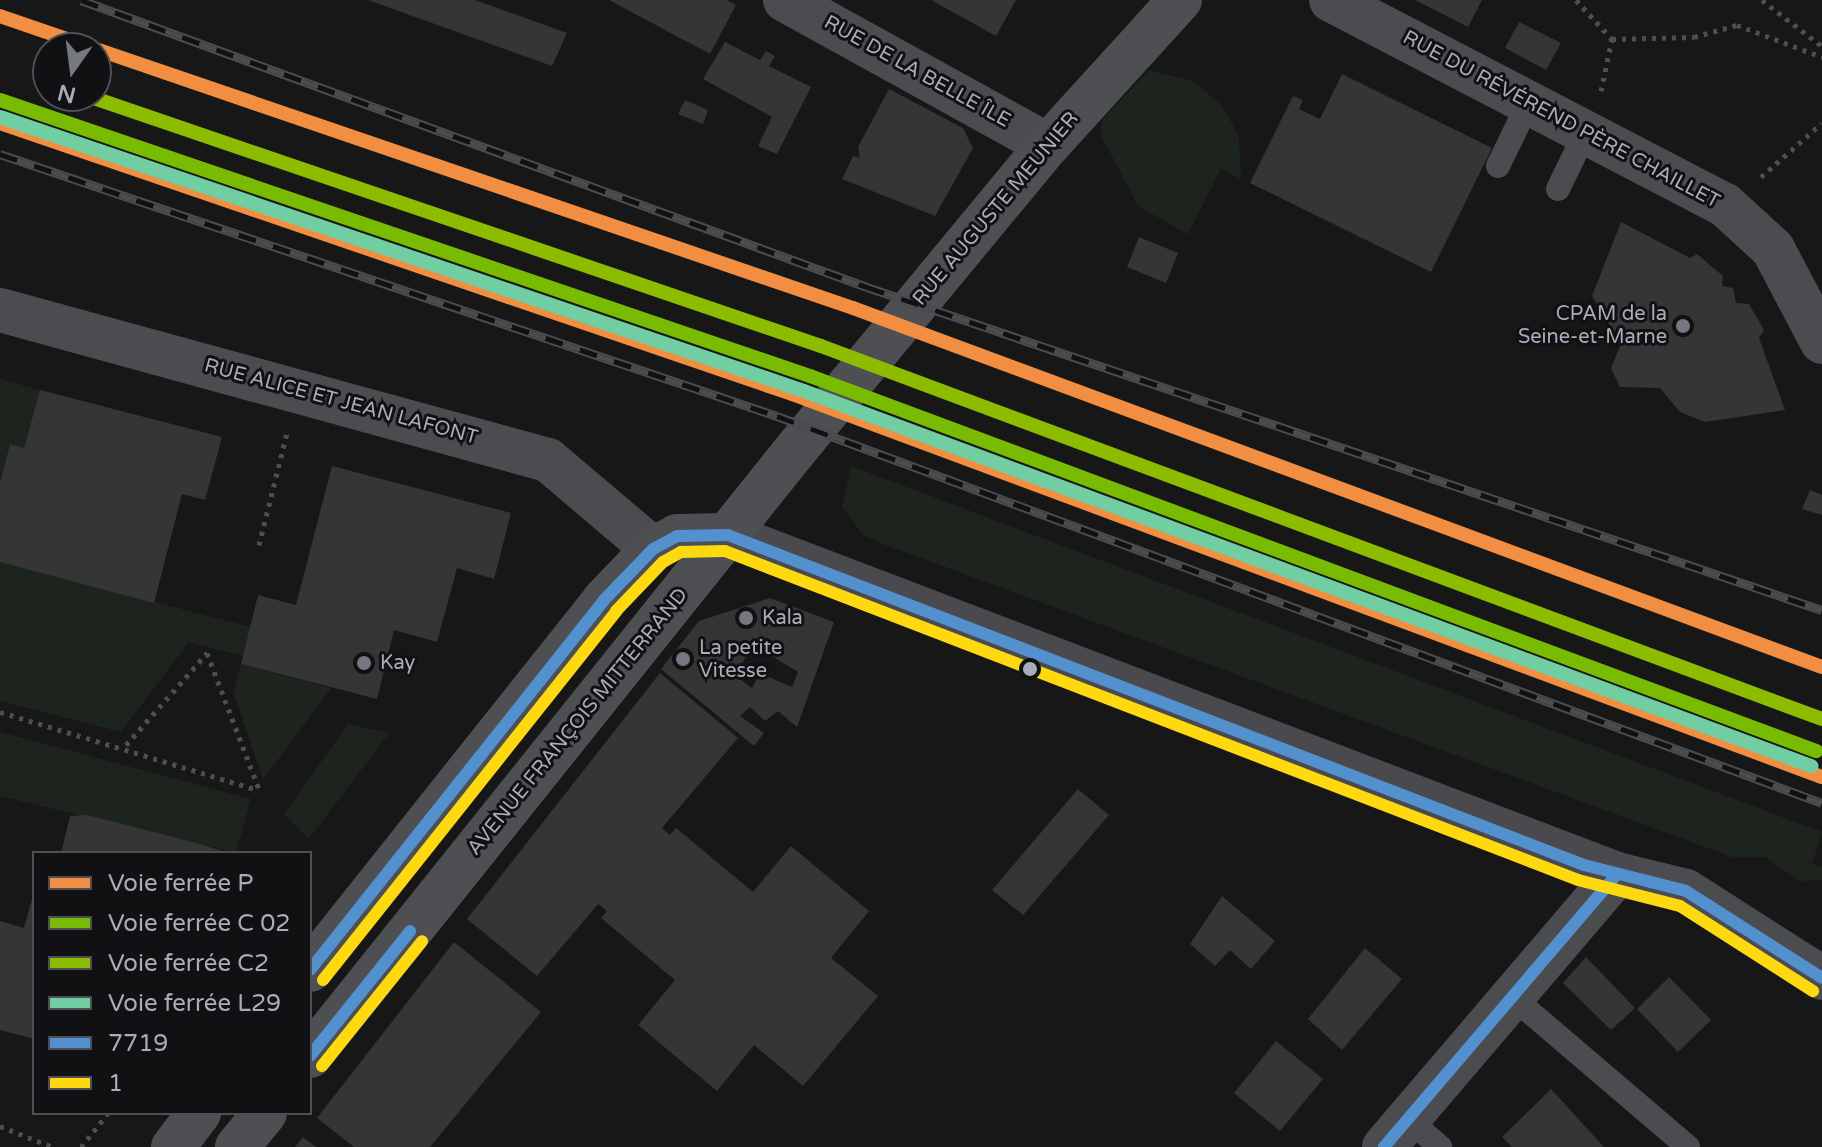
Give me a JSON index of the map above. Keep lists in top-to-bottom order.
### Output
{
  "streets": {
    "main road": ["RUE AUGUSTE MEUNIER", "AVENUE FRANÇOIS MITTERRAND"],
    "street": ["RUE DE LA BELLE ÎLE", "RUE DU RÉVÉREND PÈRE CHAILLET", "RUE ALICE ET JEAN LAFONT"]
  },
  "crossings": [
    ["RUE DE LA BELLE ÎLE", "RUE AUGUSTE MEUNIER"],
    ["RUE AUGUSTE MEUNIER", "AVENUE FRANÇOIS MITTERRAND"]
  ],
  "places": [
    "CPAM de la Seine-et-Marne",
    "Kala",
    "La petite Vitesse",
    "Kay"
  ],
  "lines": [
    "rail line P",
    "rail line C2",
    "rail line L29",
    "transit line 7719",
    "transit line 1"
  ],
  "legend": [
    "Voie ferrée P",
    "Voie ferrée C 02",
    "Voie ferrée C2",
    "Voie ferrée L29",
    "7719",
    "1"
  ],
  "north": "bottom"
}
